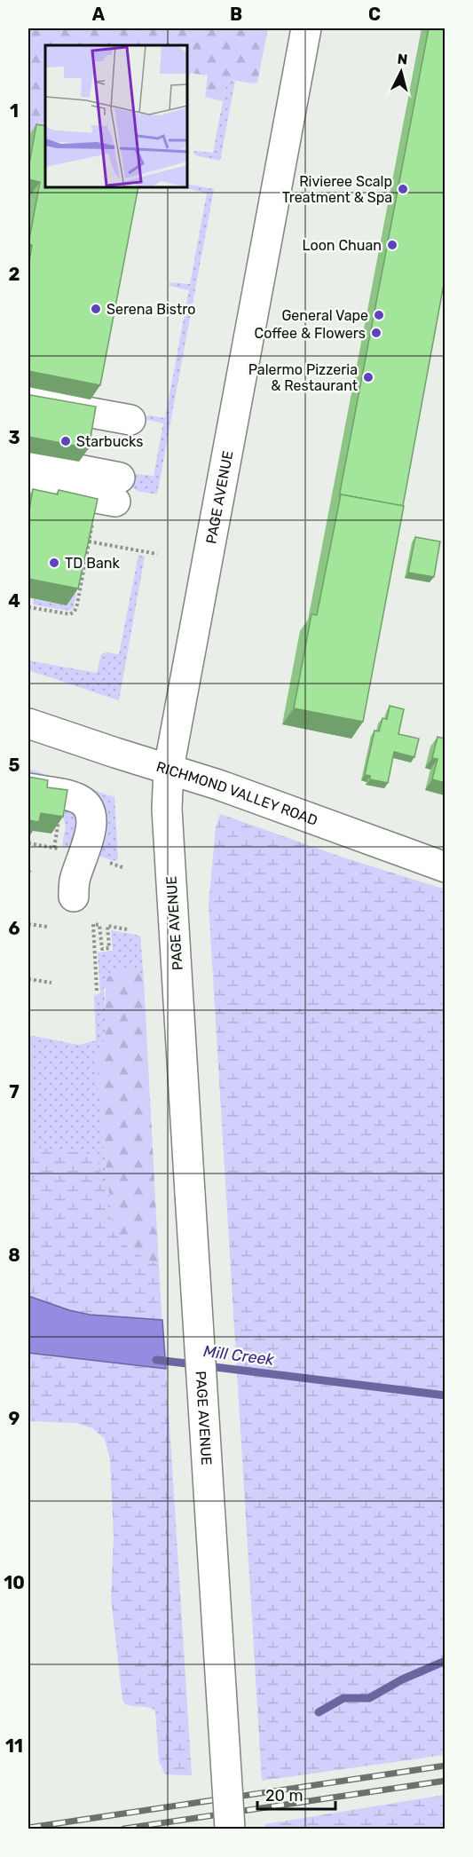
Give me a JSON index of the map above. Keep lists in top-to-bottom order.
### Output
{
  "streets": {
    "street": ["PAGE AVENUE", "RICHMOND VALLEY ROAD"]
  },
  "crossings": [
    ["PAGE AVENUE", "RICHMOND VALLEY ROAD"]
  ],
  "water": ["Mill Creek"],
  "places": [
    "Rivieree Scalp Treatment & Spa",
    "Loon Chuan",
    "Serena Bistro",
    "General Vape",
    "Coffee & Flowers",
    "Palermo Pizzeria & Restaurant",
    "Starbucks",
    "TD Bank"
  ],
  "scale_bar": "20 m",
  "north": "top",
  "grid": {
    "columns": ["A", "B", "C"],
    "rows": [
      "1",
      "2",
      "3",
      "4",
      "5",
      "6",
      "7",
      "8",
      "9",
      "10",
      "11"
    ]
  }
}
